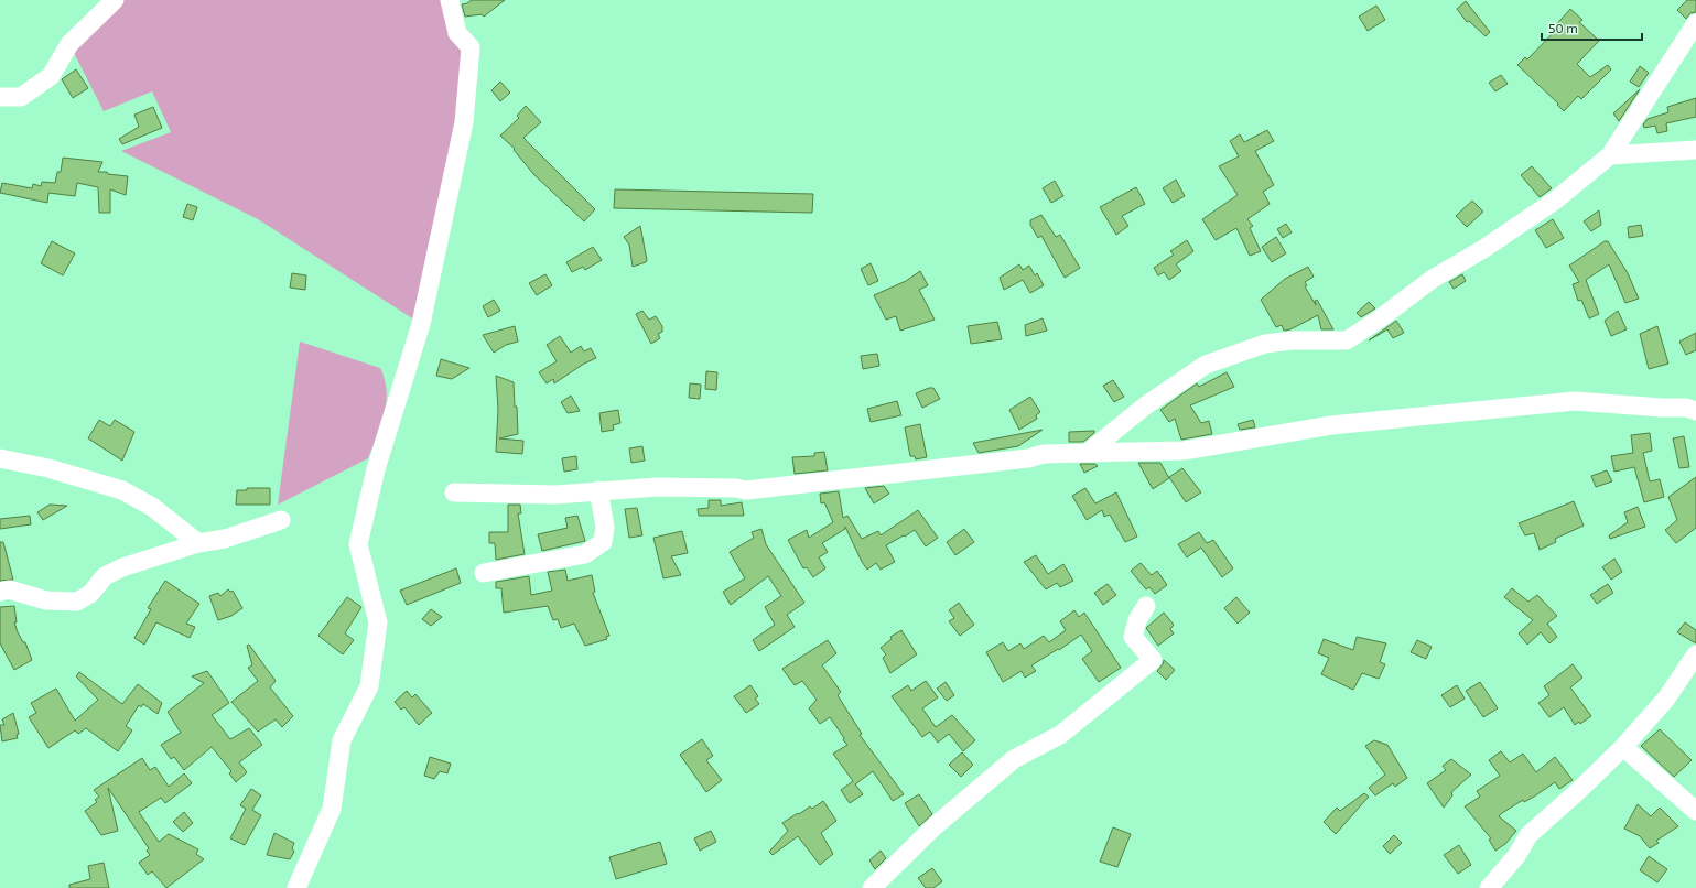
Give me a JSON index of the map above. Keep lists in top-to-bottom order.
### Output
{
  "scale_bar": "50 m"
}
